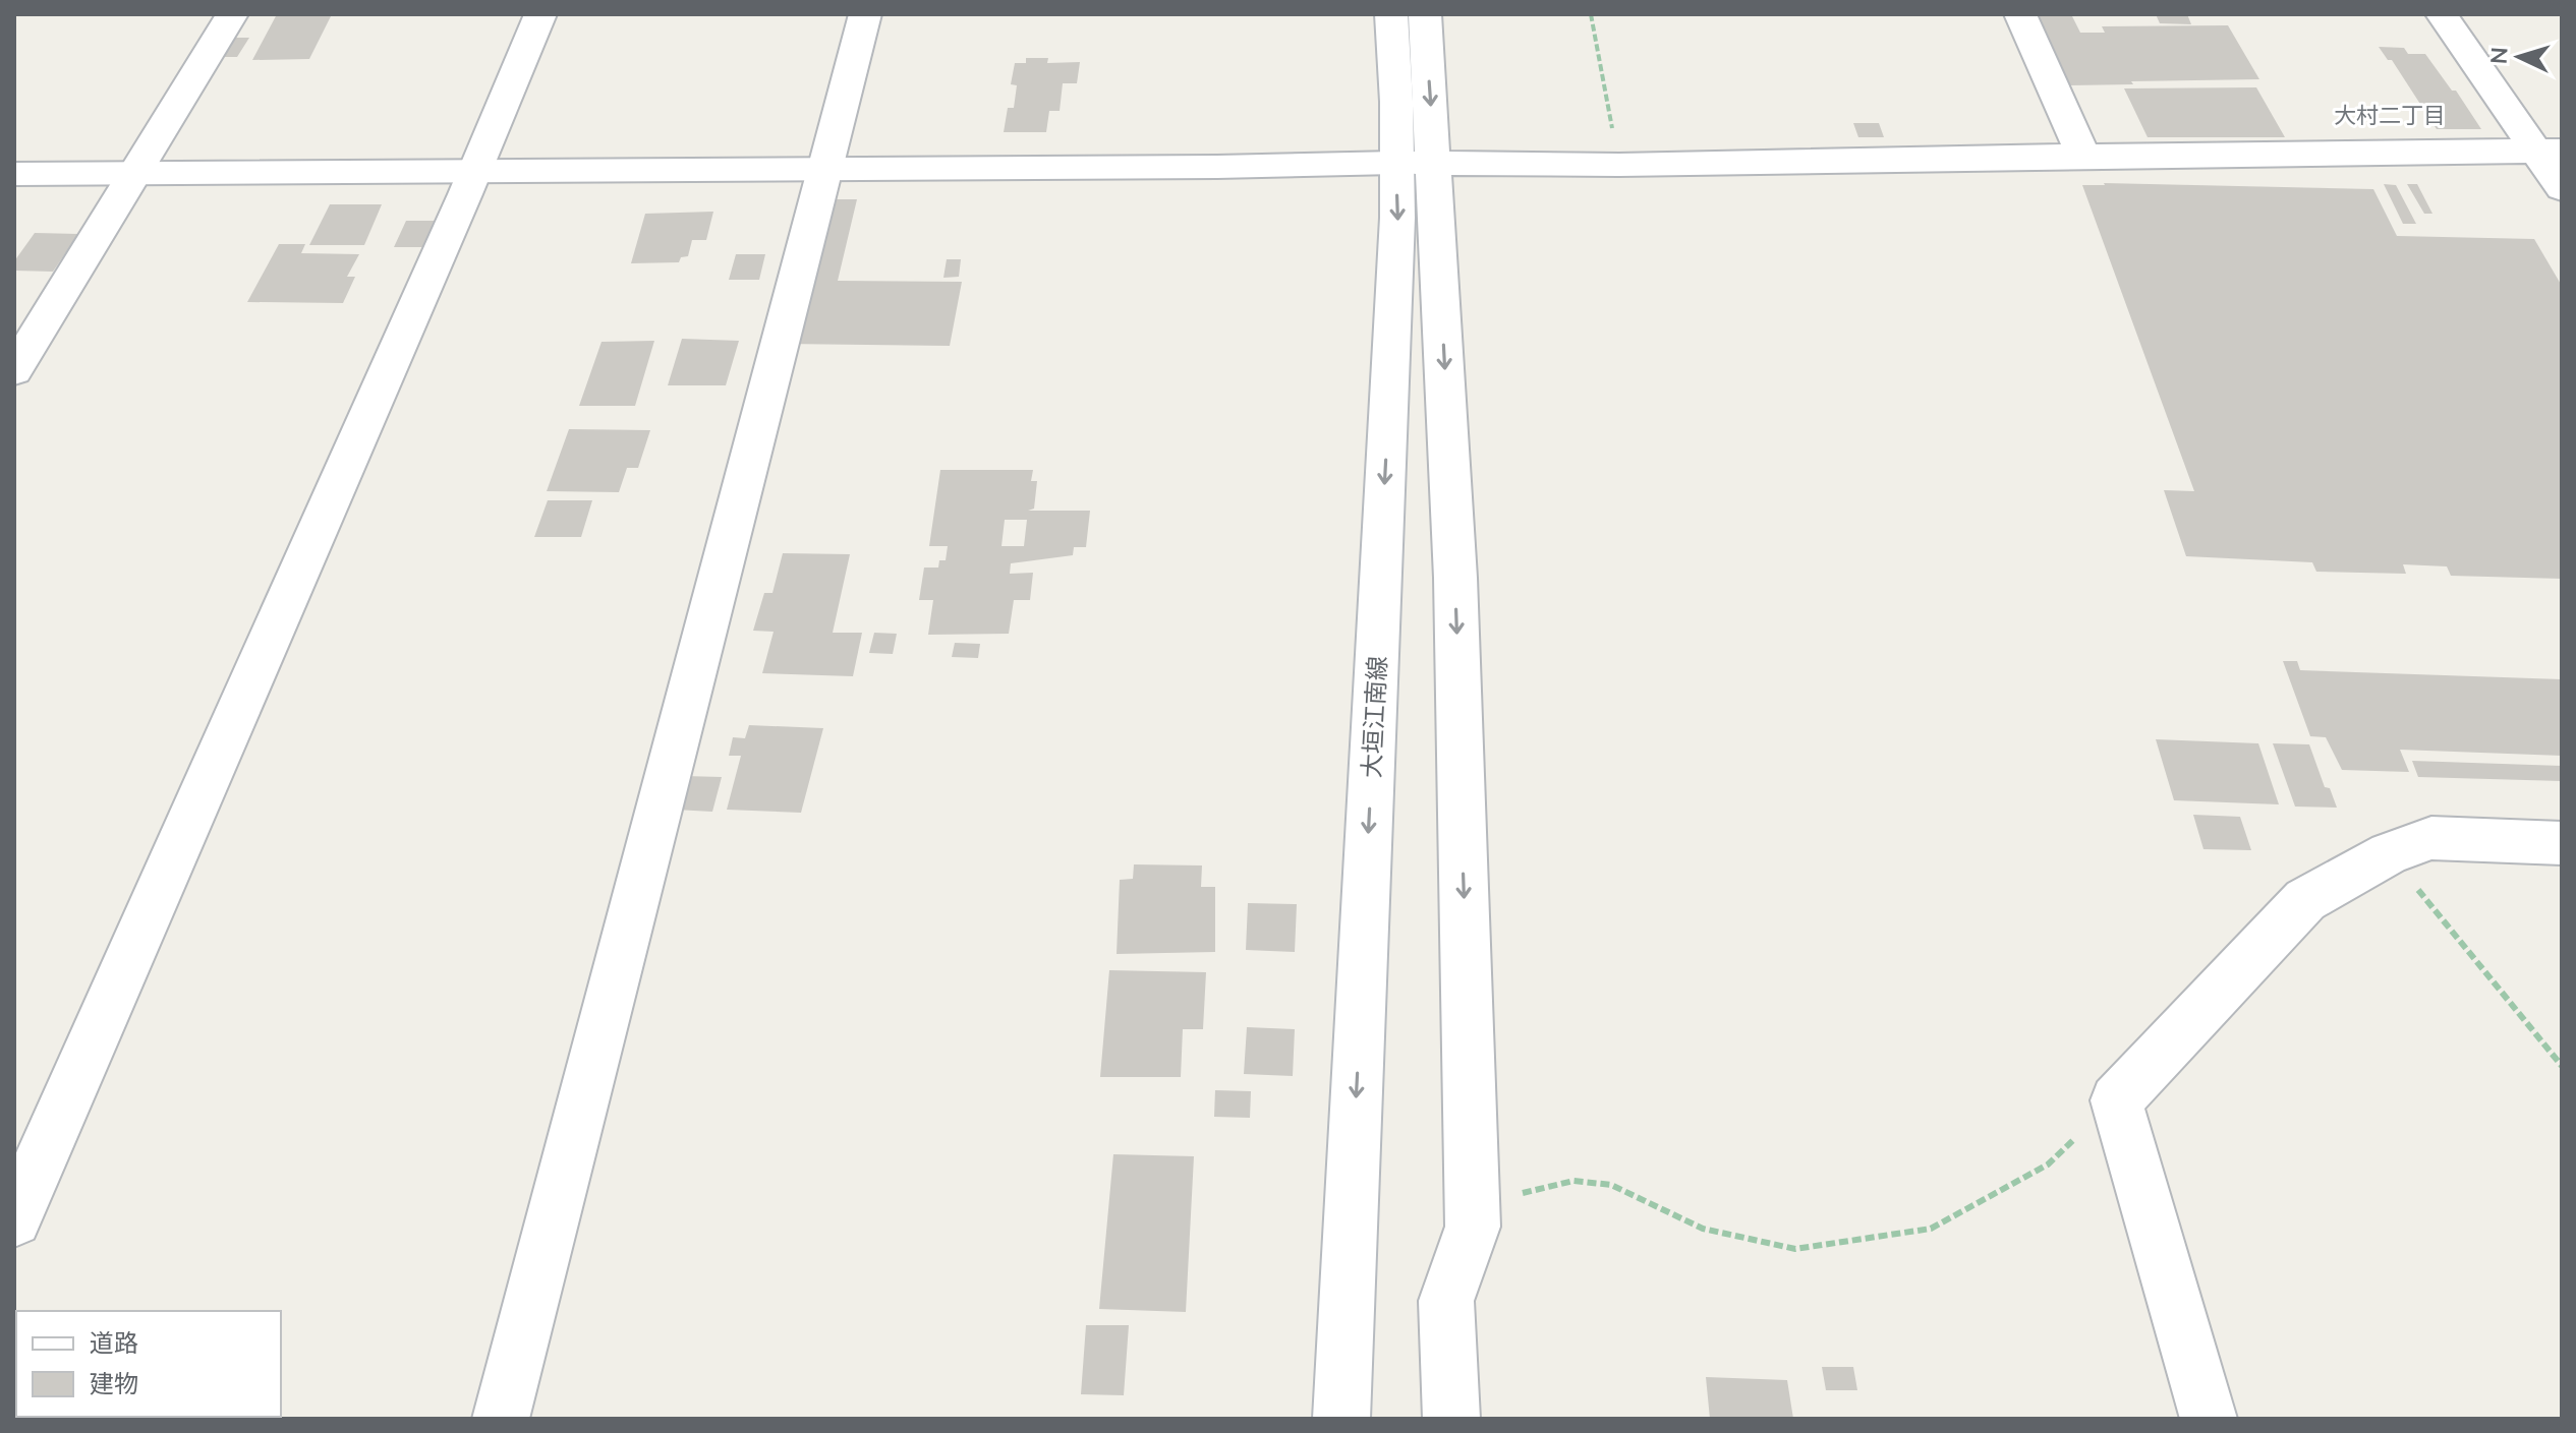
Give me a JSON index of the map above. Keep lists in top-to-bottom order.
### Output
{
  "streets": {
    "street": ["大垣江南線"]
  },
  "districts": ["大村二丁目"],
  "legend": ["道路", "建物"],
  "north": "left"
}
